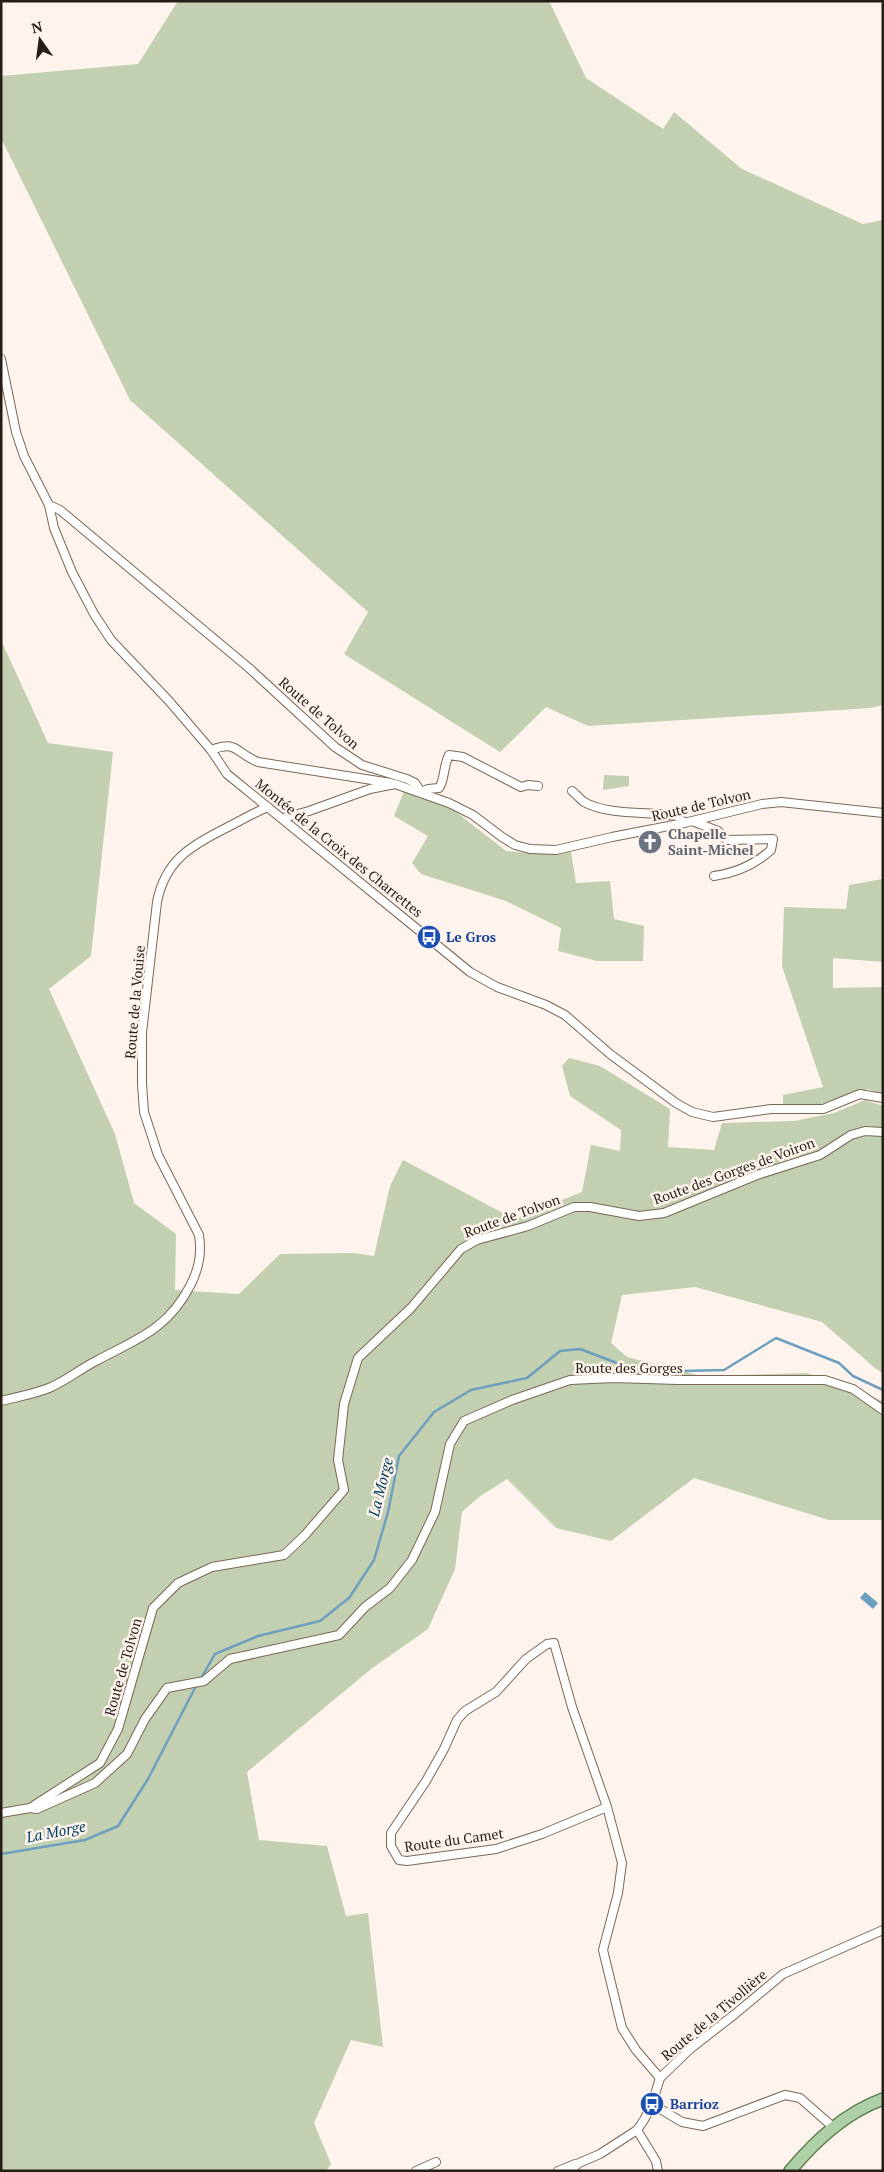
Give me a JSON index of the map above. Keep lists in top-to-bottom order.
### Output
{
  "streets": {
    "street": [
      "Route de Tolvon",
      "Montée de la Croix des Charrettes",
      "Route de la Vouise",
      "Route des Gorges de Voiron",
      "Route des Gorges",
      "Route du Camet",
      "Route de la Tivollière"
    ]
  },
  "crossings": [
    ["Route de Tolvon", "Montée de la Croix des Charrettes"],
    ["Route de Tolvon", "Route des Gorges de Voiron"],
    ["Route de Tolvon", "Route des Gorges"],
    ["Montée de la Croix des Charrettes", "Route de la Vouise"],
    ["Route du Camet", "Route de la Tivollière"]
  ],
  "water": ["La Morge"],
  "places": {
    "church": ["Chapelle Saint-Michel"],
    "bus stop": ["Le Gros", "Barrioz"]
  },
  "north": "top"
}
